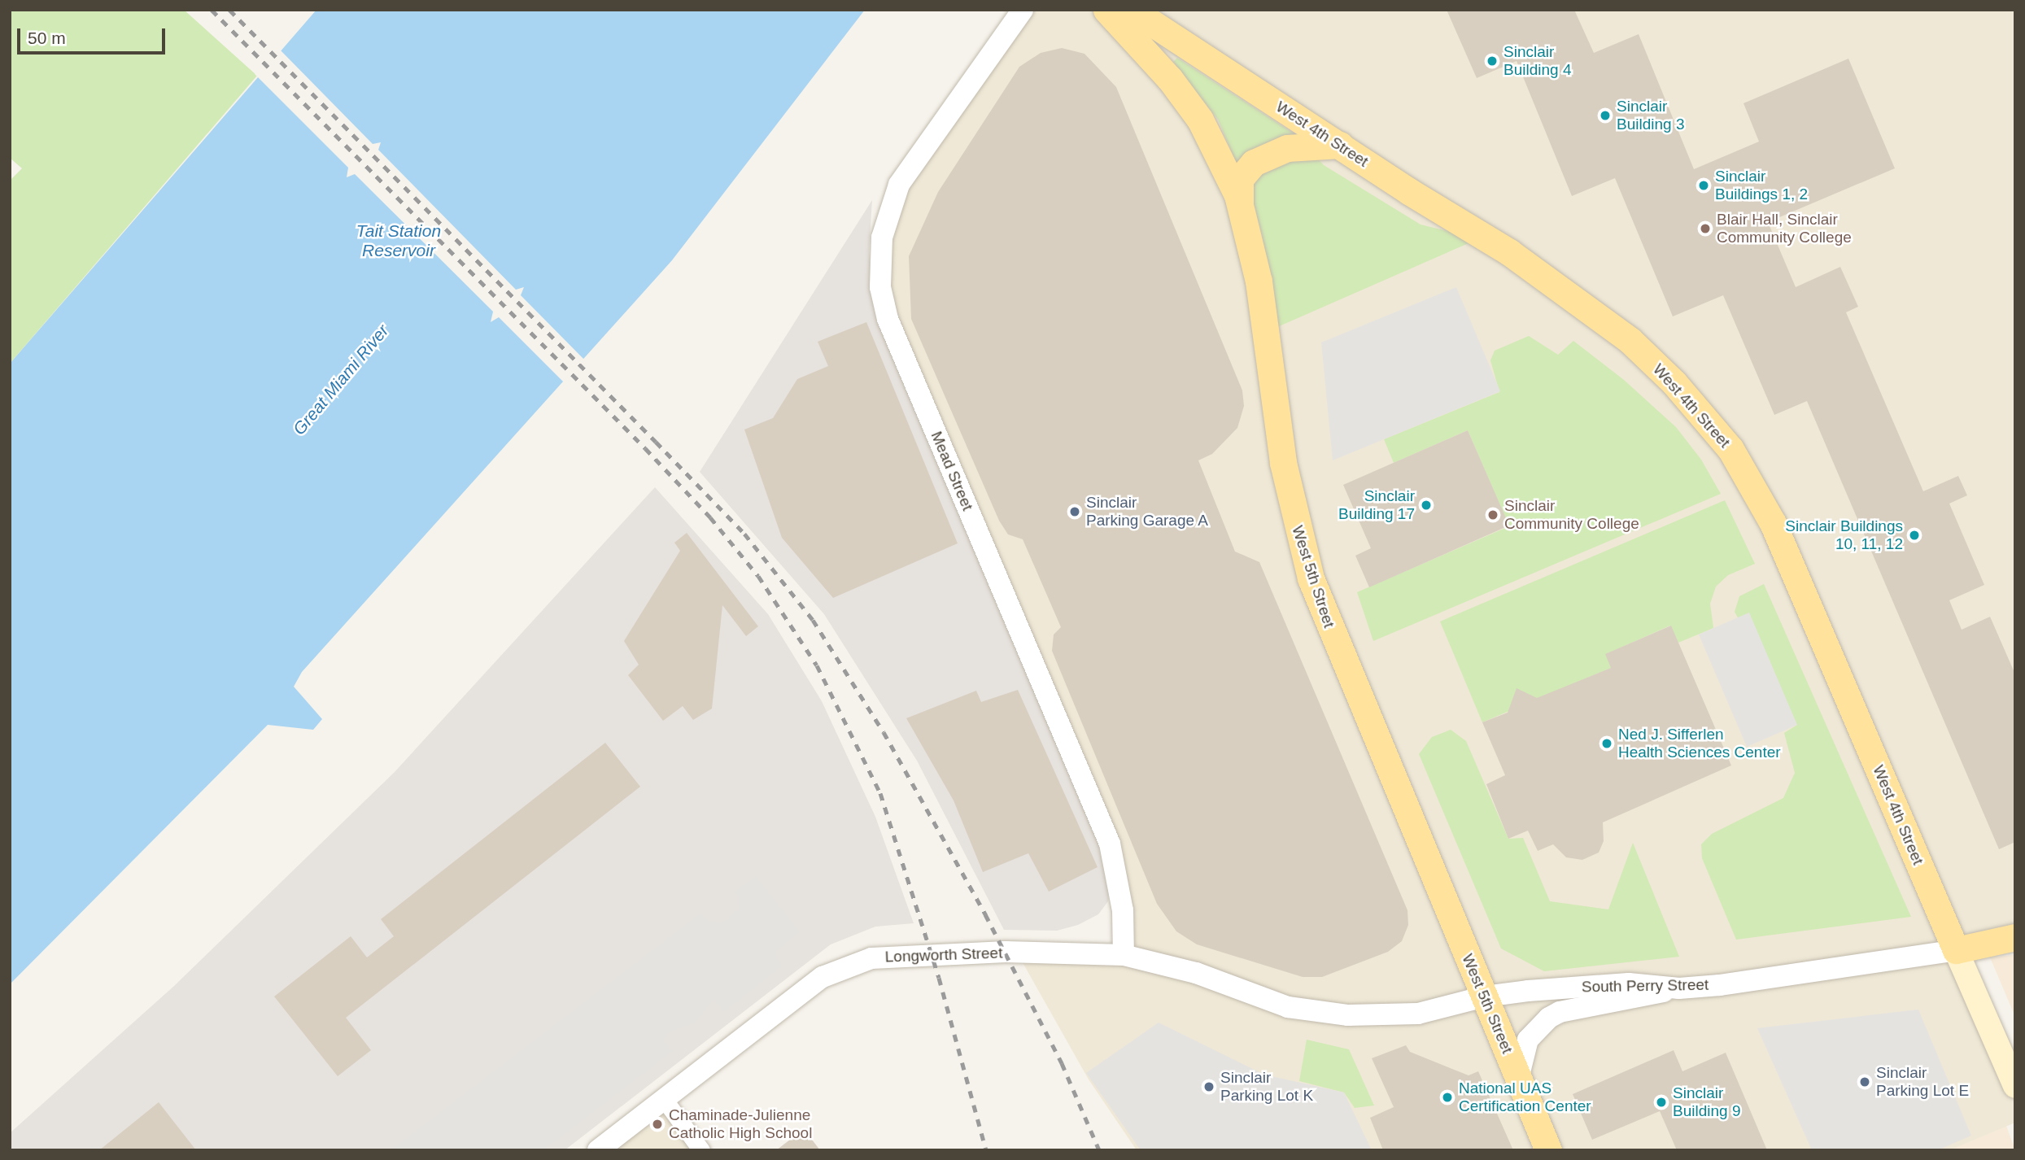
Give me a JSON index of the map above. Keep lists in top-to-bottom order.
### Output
{
  "streets": {
    "main road": ["West 4th Street", "West 5th Street", "South Perry Street"],
    "street": ["Mead Street", "Longworth Street"]
  },
  "crossings": [
    ["West 4th Street", "South Perry Street"],
    ["Mead Street", "Longworth Street"],
    ["West 5th Street", "South Perry Street"],
    ["Longworth Street", "South Perry Street"]
  ],
  "water": ["Tait Station Reservoir", "Great Miami River"],
  "places": [
    "Sinclair Building 4",
    "Sinclair Building 3",
    "Sinclair Buildings 1, 2",
    "Blair Hall, Sinclair Community College",
    "Sinclair Building 17",
    "Sinclair Parking Garage A",
    "Sinclair Community College",
    "Sinclair Buildings 10, 11, 12",
    "Ned J. Sifferlen Health Sciences Center",
    "Sinclair Parking Lot E",
    "Sinclair Parking Lot K",
    "National UAS Certification Center",
    "Sinclair Building 9",
    "Chaminade-Julienne Catholic High School"
  ],
  "scale_bar": "50 m"
}
